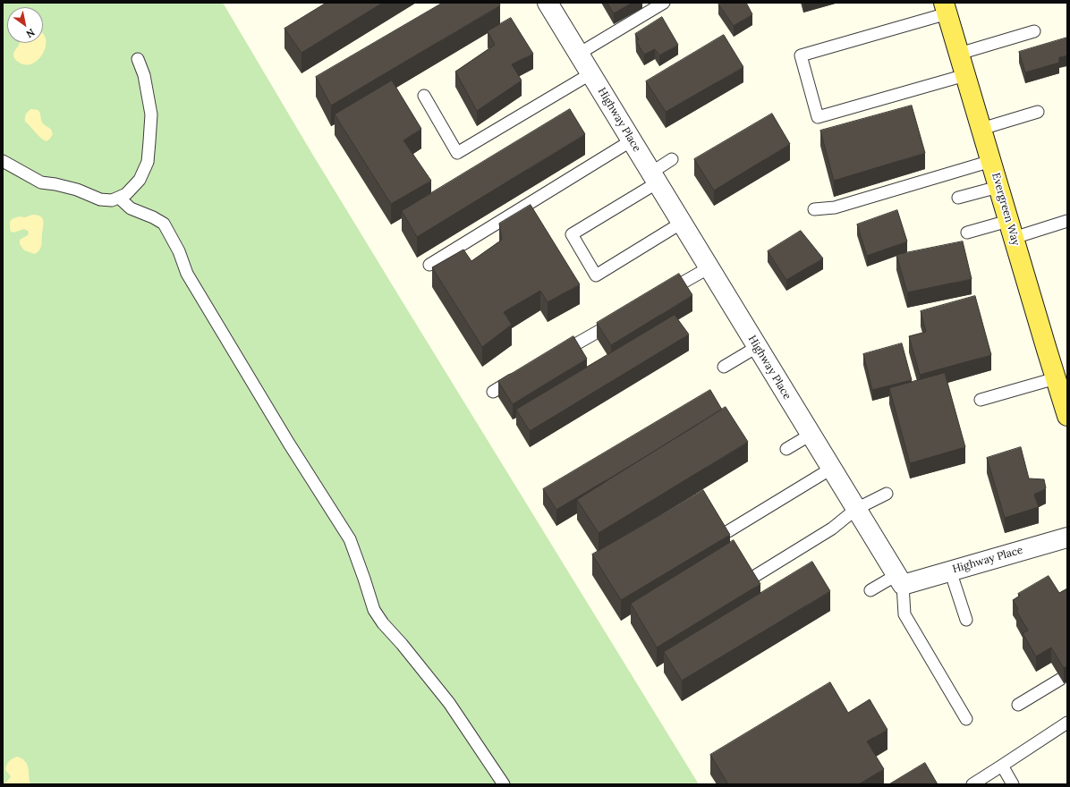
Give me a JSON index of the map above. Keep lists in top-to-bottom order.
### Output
{
  "streets": {
    "main road": ["Evergreen Way"],
    "street": ["Highway Place"]
  },
  "north": "bottom right"
}
